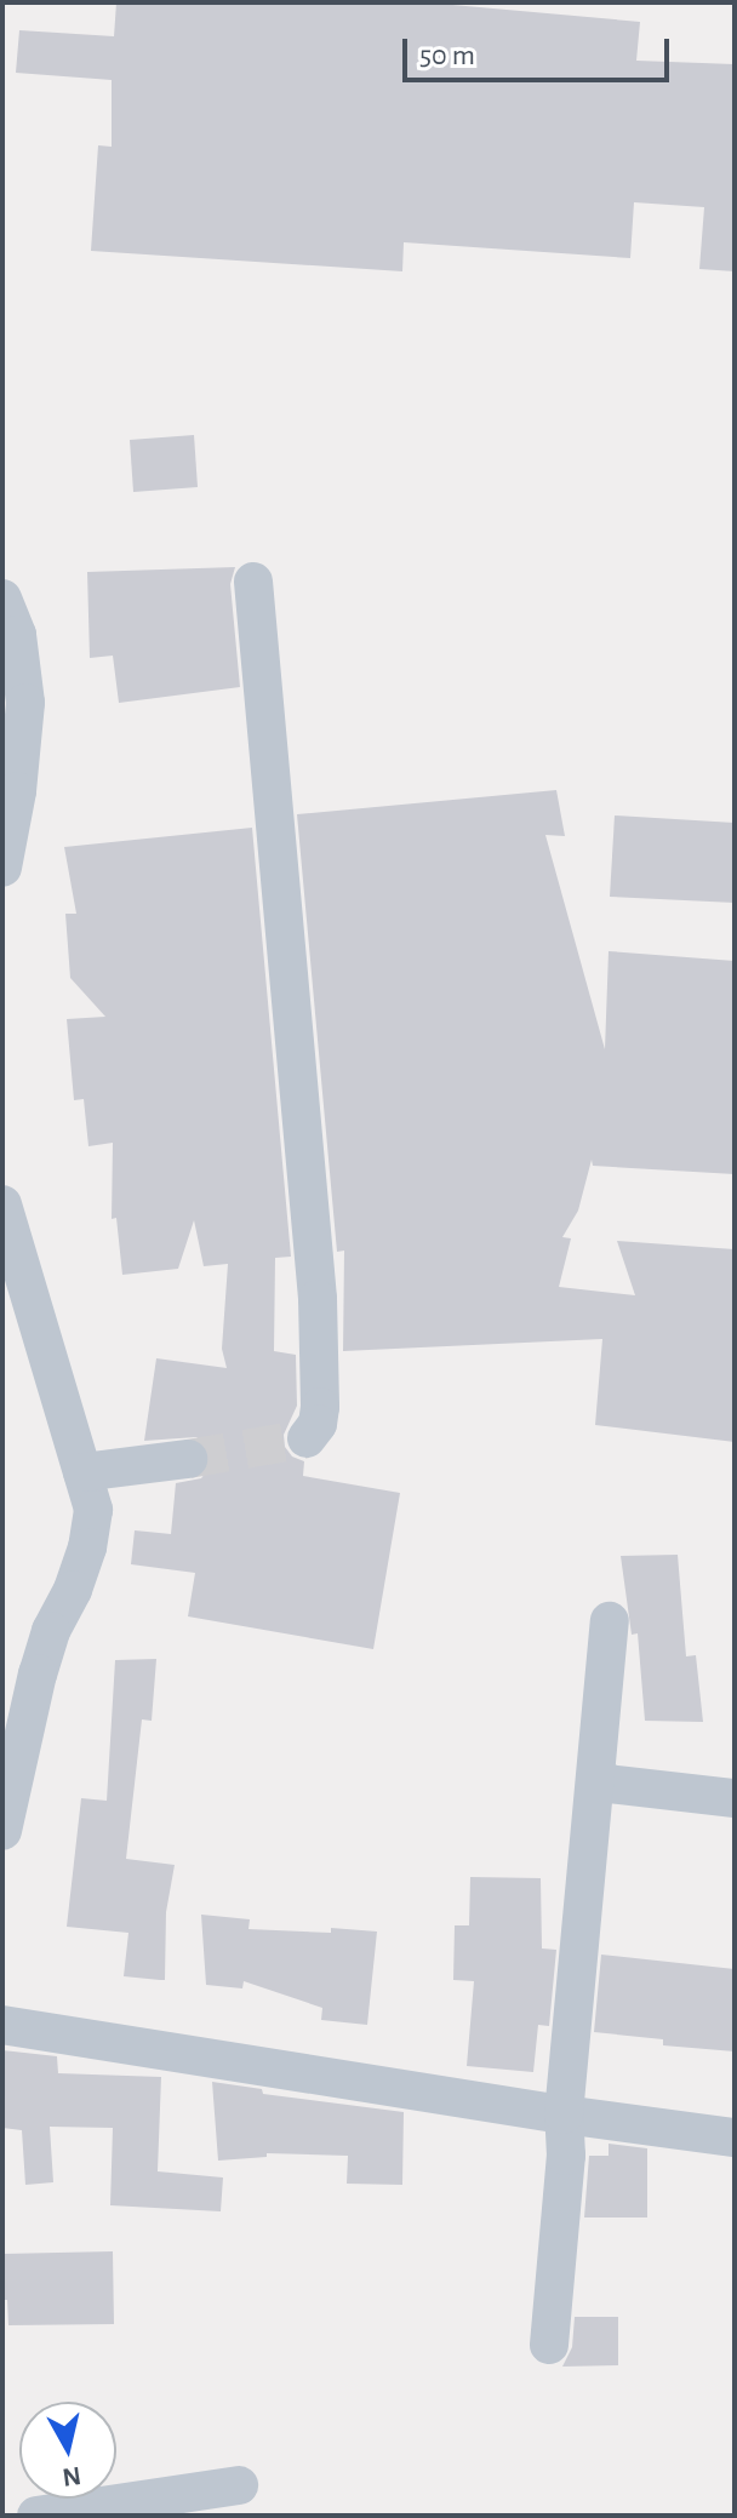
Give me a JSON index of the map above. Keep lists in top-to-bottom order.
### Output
{
  "scale_bar": "50 m",
  "north": "bottom"
}
